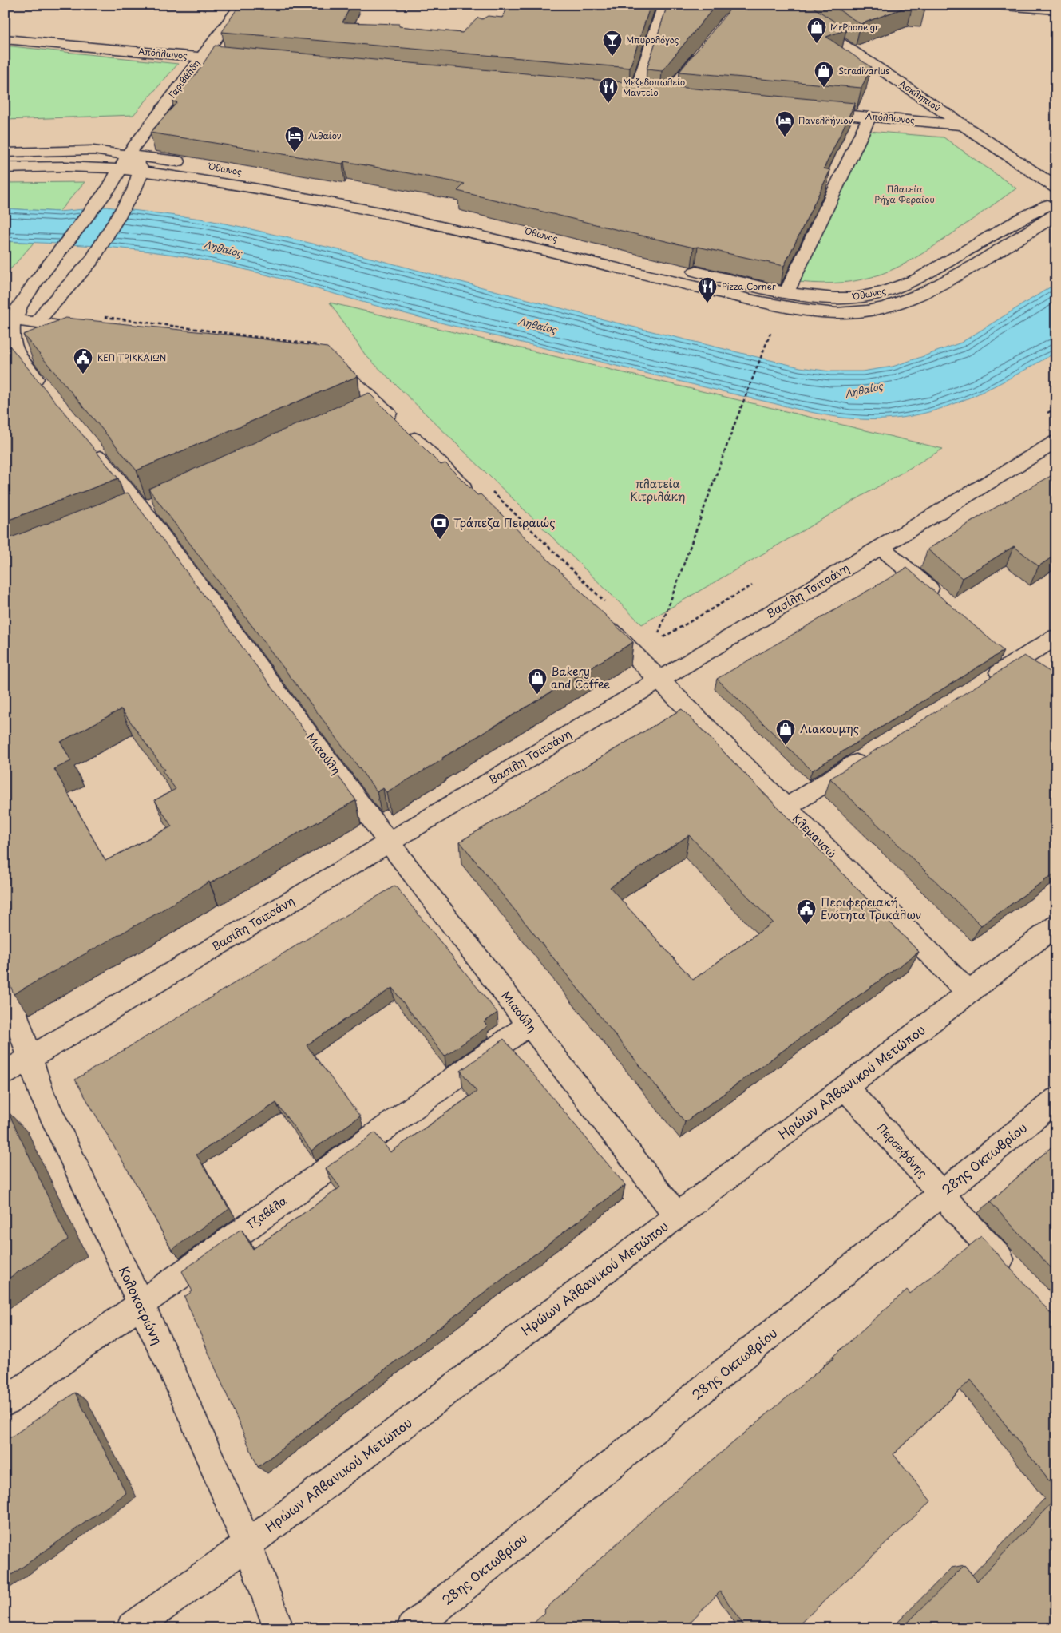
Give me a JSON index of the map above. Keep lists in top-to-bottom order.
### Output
{
  "streets": {
    "street": [
      "Απόλλωνος",
      "Γαριβάλδη",
      "Ασκληπιού",
      "Όθωνος",
      "Βασίλη Τσιτσάνη",
      "Μιαούλη",
      "Κλεμανσώ",
      "Ηρώων Αλβανικού Μετώπου",
      "Περσεφόνης",
      "28ης Οκτωβρίου",
      "Τζαβέλα",
      "Κολοκοτρώνη"
    ]
  },
  "crossings": [
    ["Απόλλωνος", "Γαριβάλδη"],
    ["Απόλλωνος", "Ασκληπιού"],
    ["Γαριβάλδη", "Όθωνος"],
    ["Βασίλη Τσιτσάνη", "Μιαούλη"],
    ["Βασίλη Τσιτσάνη", "Κλεμανσώ"],
    ["Βασίλη Τσιτσάνη", "Κολοκοτρώνη"],
    ["Μιαούλη", "Ηρώων Αλβανικού Μετώπου"],
    ["Μιαούλη", "Τζαβέλα"],
    ["Κλεμανσώ", "Ηρώων Αλβανικού Μετώπου"],
    ["Ηρώων Αλβανικού Μετώπου", "Περσεφόνης"],
    ["Ηρώων Αλβανικού Μετώπου", "Κολοκοτρώνη"],
    ["Περσεφόνης", "28ης Οκτωβρίου"],
    ["Τζαβέλα", "Κολοκοτρώνη"]
  ],
  "water": ["Ληθαίος"],
  "parks": ["Πλατεία Ρήγα Φεραίου", "πλατεία Κιτριλάκη"],
  "places": {
    "shop": [
      "MrPhone.gr",
      "Stradivarius",
      "Bakery and Coffee",
      "Λιακουμης"
    ],
    "bar": ["Μπυρολόγος"],
    "restaurant": ["Μεζεδοπωλείο Μαντείο", "Pizza Corner"],
    "hotel": ["Πανελλήνιον", "Λιθαίον"],
    "public building": ["ΚΕΠ ΤΡΙΚΚΑΙΩΝ", "Περιφερειακή Ενότητα Τρικάλων"],
    "bank": ["Τράπεζα Πειραιώς"]
  }
}
